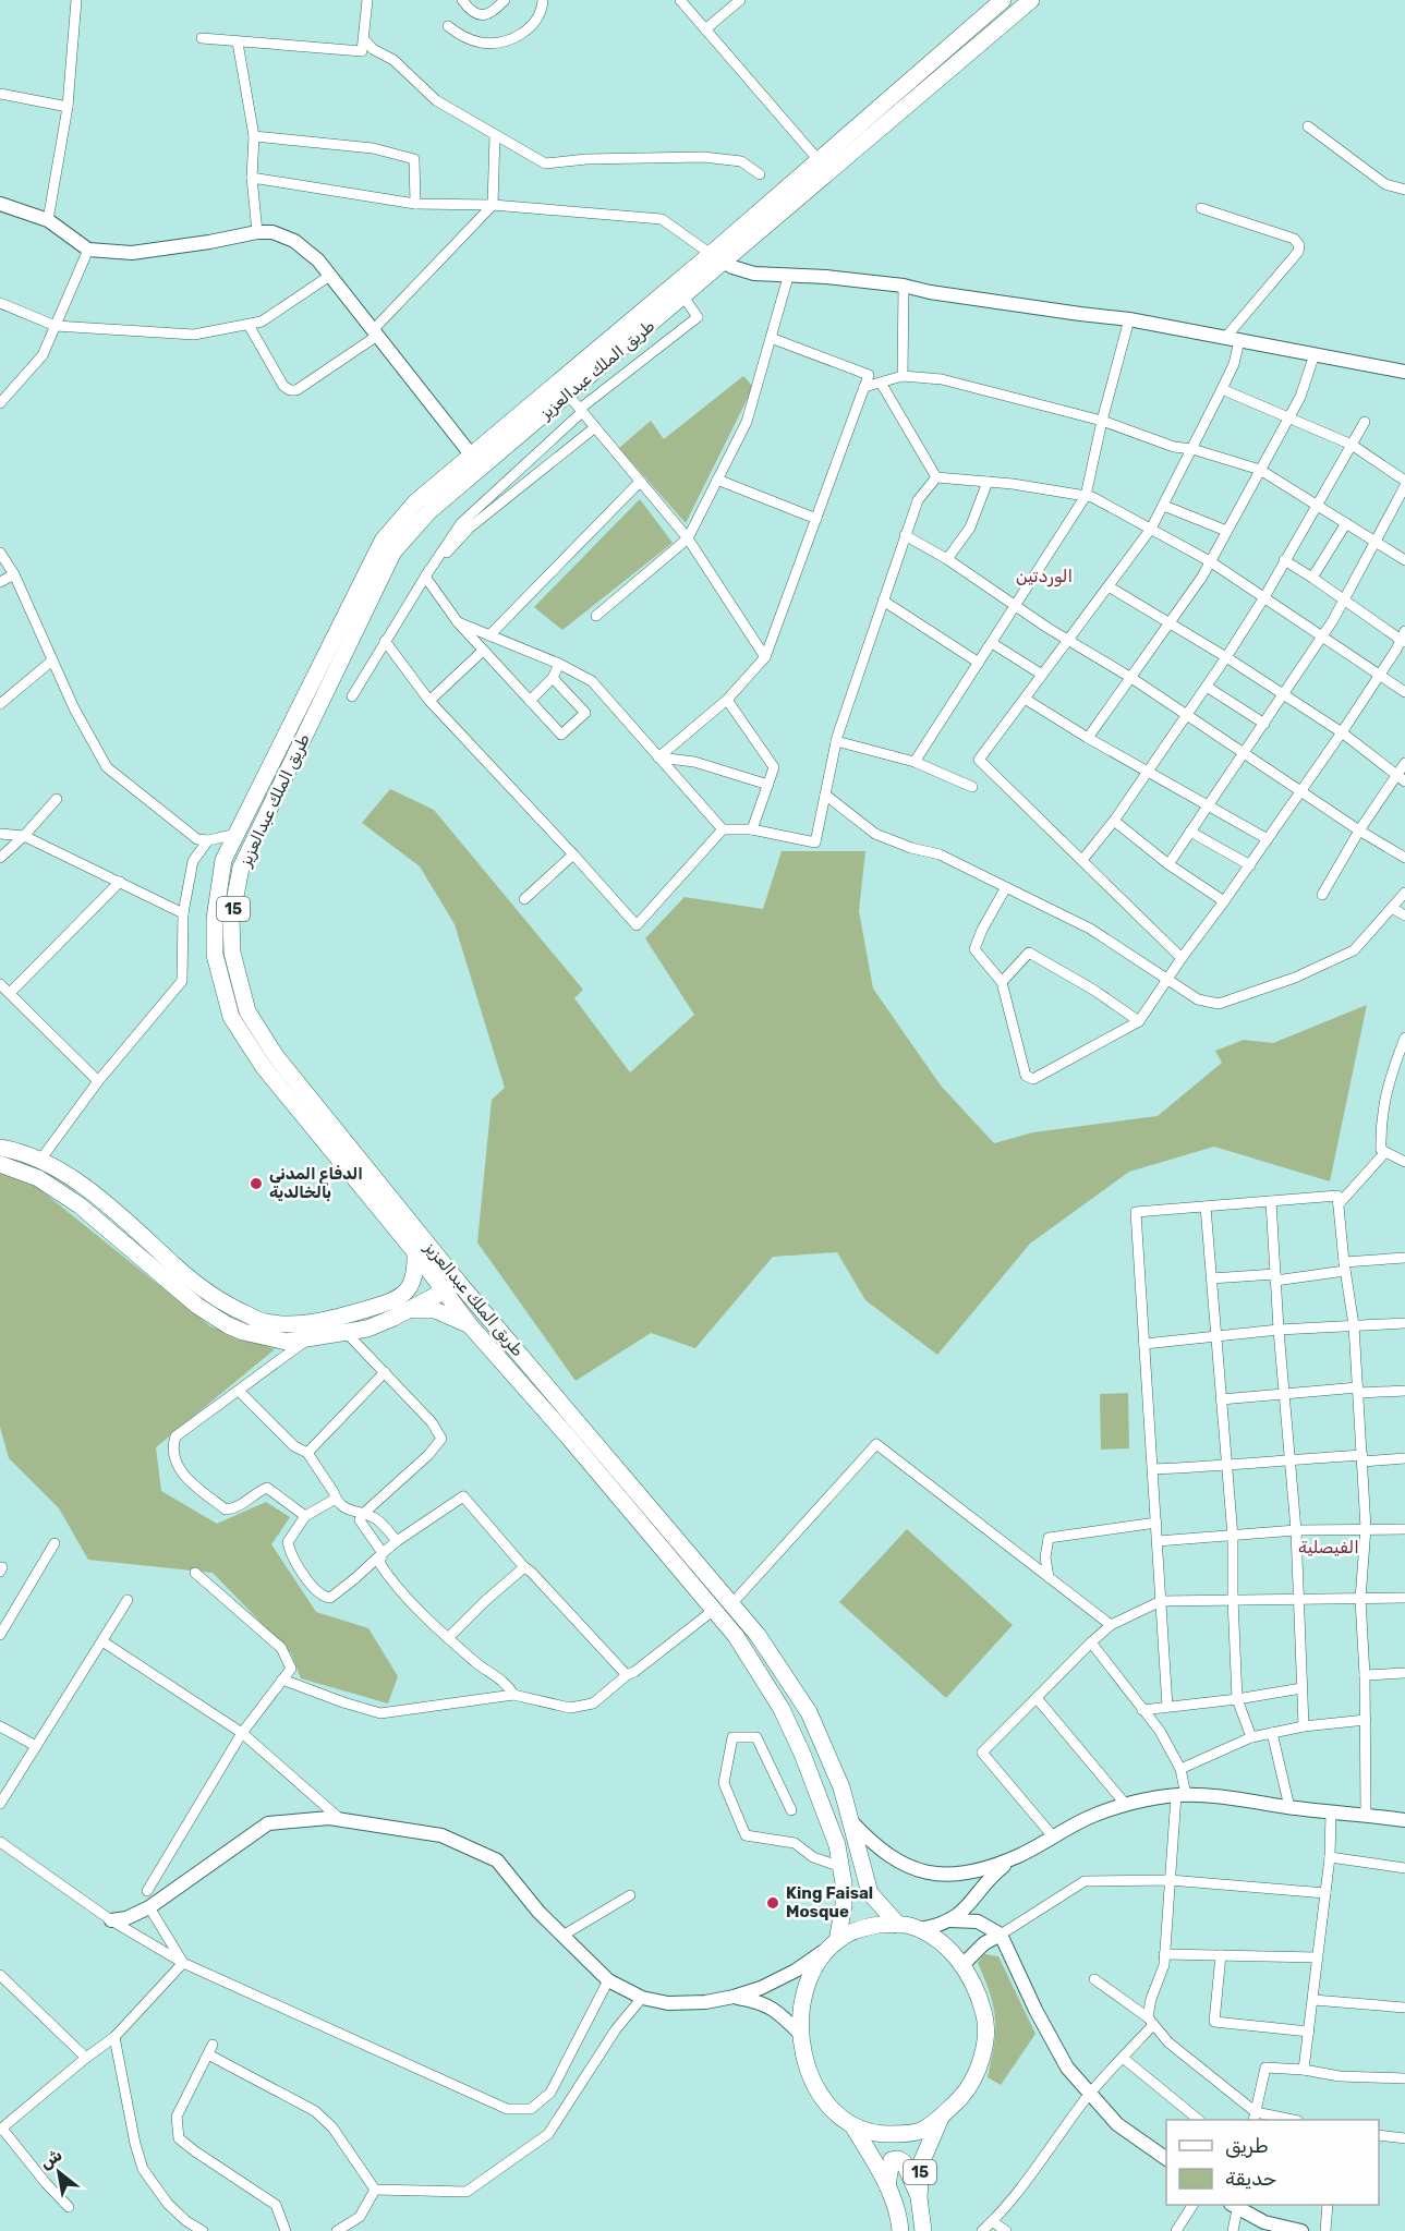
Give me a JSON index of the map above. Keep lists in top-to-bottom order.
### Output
{
  "streets": {
    "main road": ["طريق الملك عبدالعزيز", "15"]
  },
  "crossings": [
    ["طريق الملك عبدالعزيز", "15"]
  ],
  "districts": ["الوردتين", "الفيصلية"],
  "places": ["الدفاع المدني بالخالدية", "King Faisal Mosque"],
  "legend": ["طريق", "حديقة"],
  "north": "top left"
}
